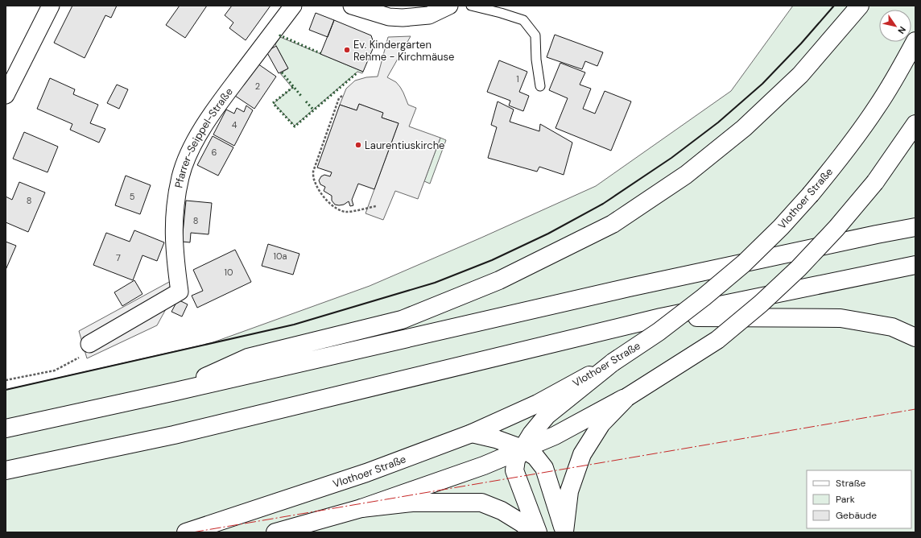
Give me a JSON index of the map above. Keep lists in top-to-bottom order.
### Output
{
  "streets": {
    "main road": ["Vlothoer Straße"],
    "street": ["Pfarrer-Seippel-Straße"]
  },
  "places": ["Ev. Kindergarten Rehme - Kirchmäuse", "Laurentiuskirche"],
  "house_numbers": [
    "1",
    "2",
    "4",
    "6",
    "5",
    "8",
    "8",
    "10a",
    "7",
    "10"
  ],
  "legend": ["Straße", "Park", "Gebäude"],
  "north": "bottom right"
}
